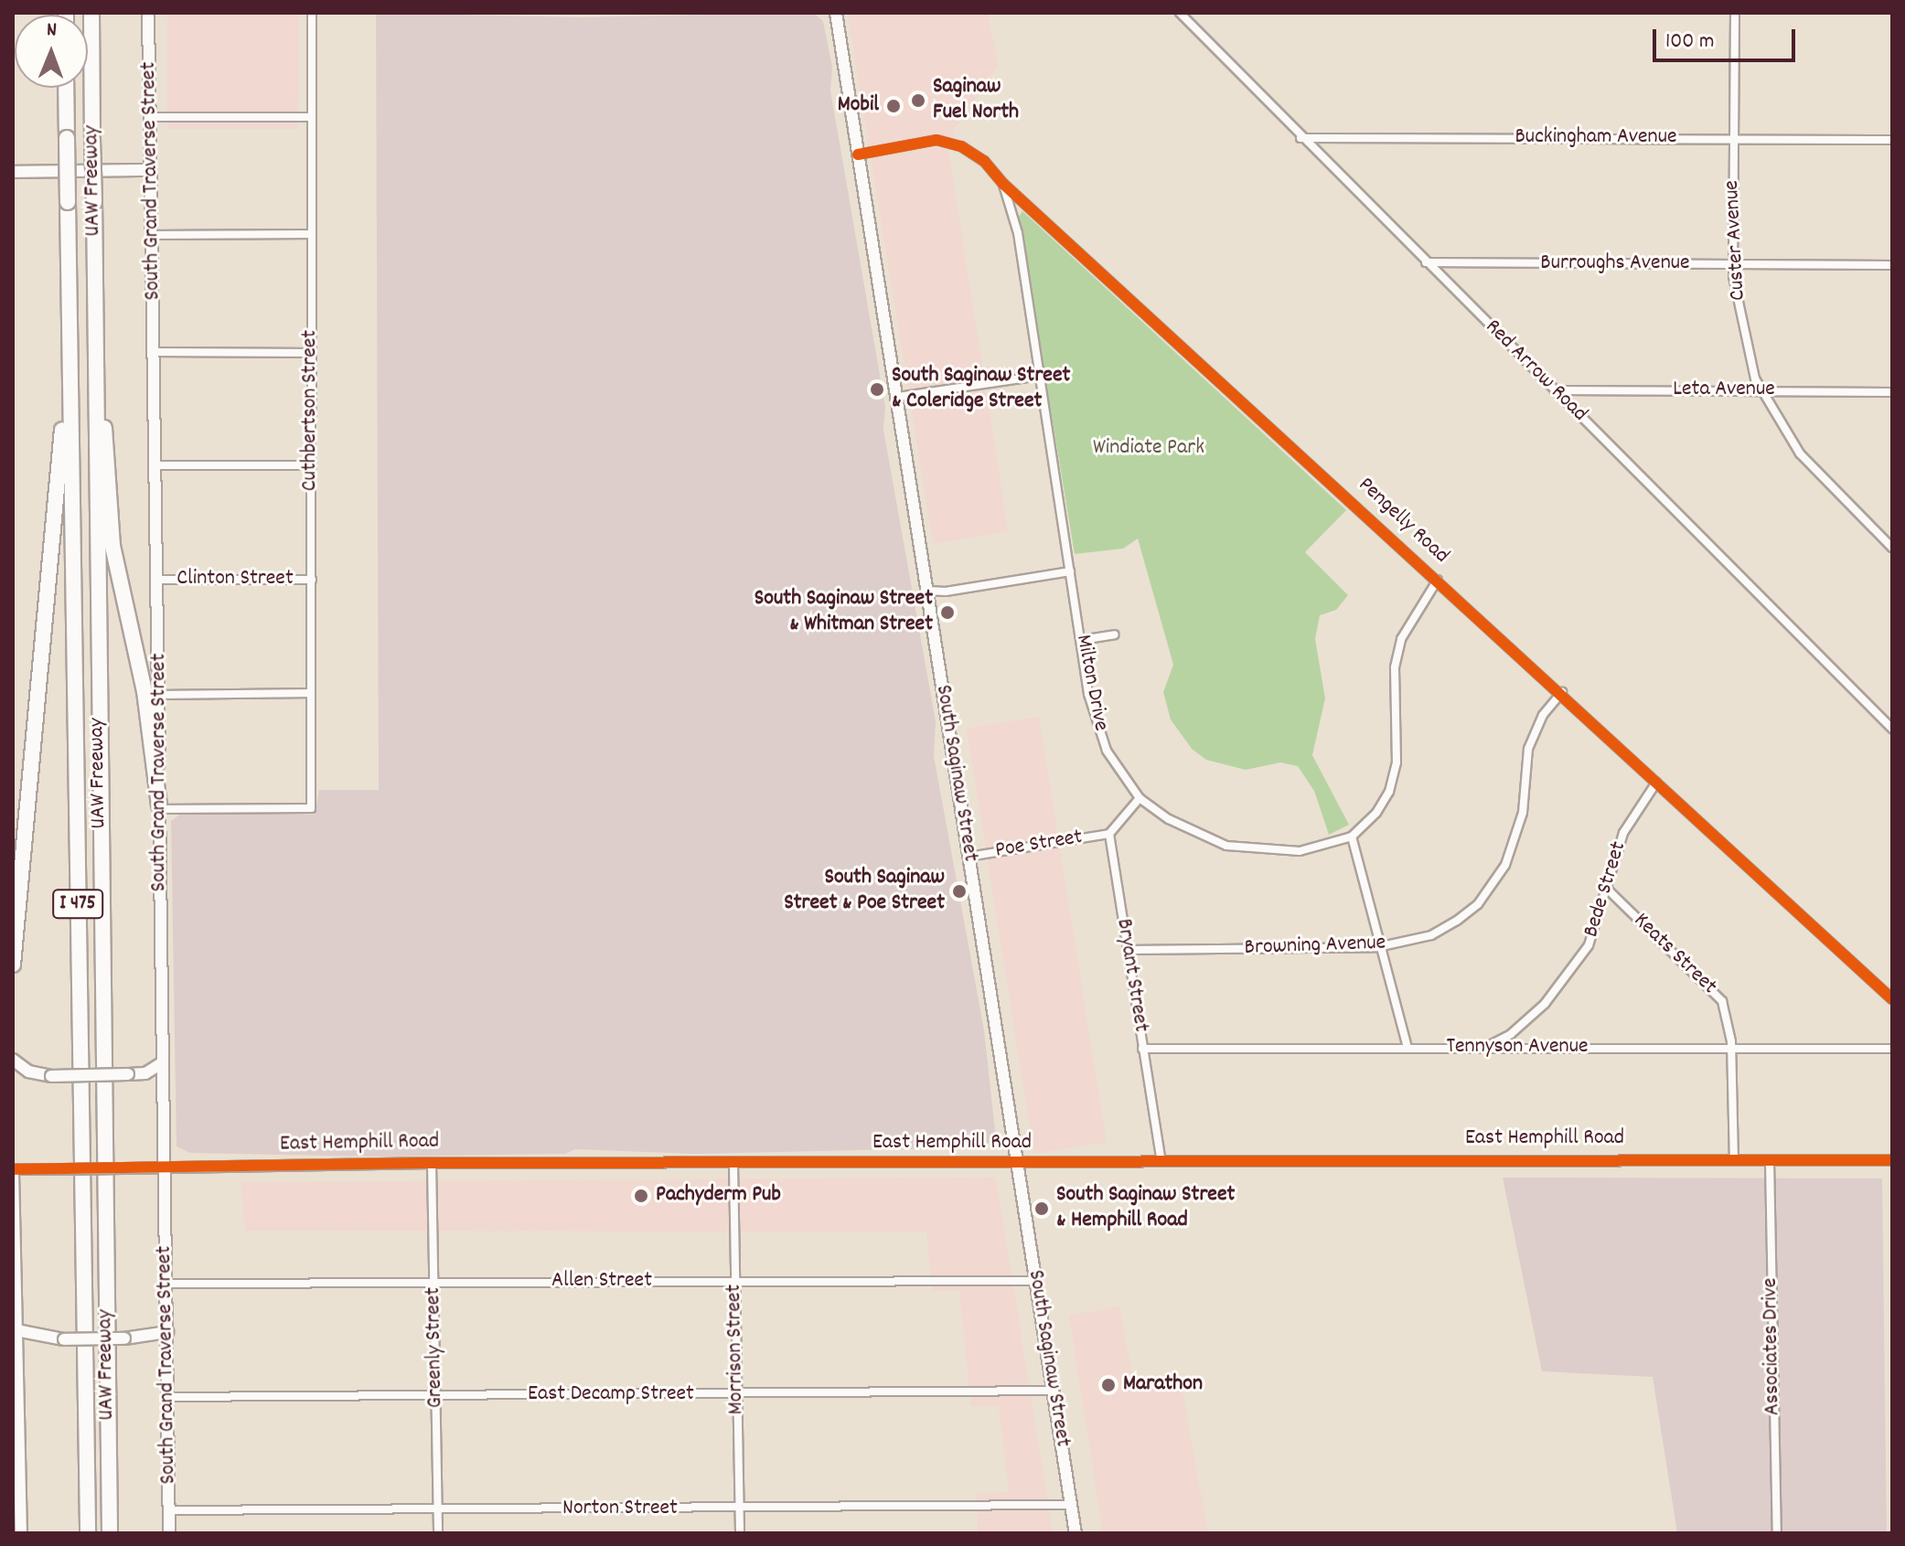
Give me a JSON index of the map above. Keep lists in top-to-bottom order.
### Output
{
  "streets": {
    "highway": ["UAW Freeway", "I 475"],
    "main road": ["South Grand Traverse Street", "South Saginaw Street"],
    "street": [
      "Buckingham Avenue",
      "Custer Avenue",
      "Burroughs Avenue",
      "Red Arrow Road",
      "Leta Avenue",
      "Cuthbertson Street",
      "Pengelly Road",
      "Clinton Street",
      "Milton Drive",
      "Poe Street",
      "Bede Street",
      "Browning Avenue",
      "Keats Street",
      "Bryant Street",
      "Tennyson Avenue",
      "East Hemphill Road",
      "Allen Street",
      "Associates Drive",
      "Greenly Street",
      "Morrison Street",
      "East Decamp Street",
      "Norton Street"
    ]
  },
  "crossings": [
    ["Buckingham Avenue", "Custer Avenue"],
    ["Buckingham Avenue", "Red Arrow Road"],
    ["South Grand Traverse Street", "Cuthbertson Street"],
    ["South Grand Traverse Street", "Clinton Street"],
    ["South Grand Traverse Street", "East Hemphill Road"],
    ["South Grand Traverse Street", "Allen Street"],
    ["South Grand Traverse Street", "East Decamp Street"],
    ["South Grand Traverse Street", "Norton Street"],
    ["Custer Avenue", "Burroughs Avenue"],
    ["Custer Avenue", "Leta Avenue"],
    ["Burroughs Avenue", "Red Arrow Road"],
    ["Red Arrow Road", "Leta Avenue"],
    ["Cuthbertson Street", "Clinton Street"],
    ["Pengelly Road", "Milton Drive"],
    ["Pengelly Road", "South Saginaw Street"],
    ["Pengelly Road", "Bede Street"],
    ["Pengelly Road", "Browning Avenue"],
    ["South Saginaw Street", "Poe Street"],
    ["South Saginaw Street", "East Hemphill Road"],
    ["South Saginaw Street", "Allen Street"],
    ["South Saginaw Street", "East Decamp Street"],
    ["South Saginaw Street", "Norton Street"],
    ["Poe Street", "Bryant Street"],
    ["Bede Street", "Keats Street"],
    ["Bede Street", "Tennyson Avenue"],
    ["Browning Avenue", "Bryant Street"],
    ["Keats Street", "Tennyson Avenue"],
    ["Keats Street", "East Hemphill Road"],
    ["Bryant Street", "Tennyson Avenue"],
    ["Bryant Street", "East Hemphill Road"],
    ["East Hemphill Road", "Associates Drive"],
    ["East Hemphill Road", "Greenly Street"],
    ["East Hemphill Road", "Morrison Street"],
    ["Allen Street", "Greenly Street"],
    ["Allen Street", "Morrison Street"],
    ["Greenly Street", "East Decamp Street"],
    ["Greenly Street", "Norton Street"],
    ["Morrison Street", "East Decamp Street"],
    ["Morrison Street", "Norton Street"]
  ],
  "parks": ["Windiate Park"],
  "places": [
    "Saginaw Fuel North",
    "Mobil",
    "South Saginaw Street & Coleridge Street",
    "South Saginaw Street & Whitman Street",
    "South Saginaw Street & Poe Street",
    "Pachyderm Pub",
    "South Saginaw Street & Hemphill Road",
    "Marathon"
  ],
  "scale_bar": "100 m",
  "north": "top"
}
